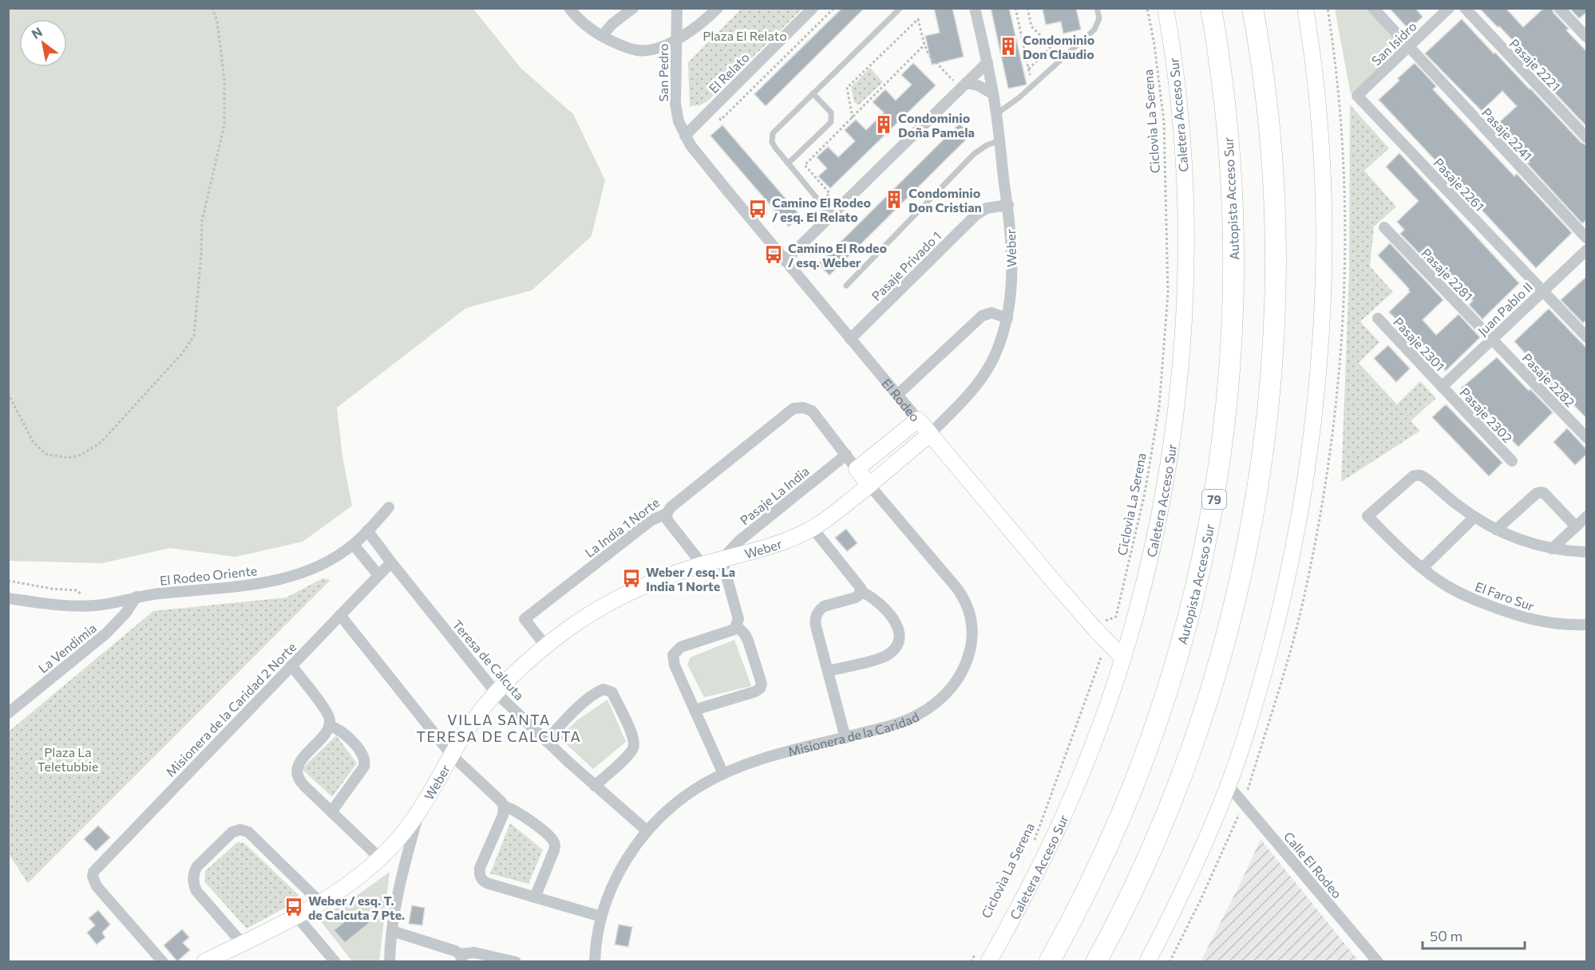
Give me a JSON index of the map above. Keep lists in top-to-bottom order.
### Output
{
  "streets": {
    "highway": ["Autopista Acceso Sur", "79"],
    "main road": [
      "Caletera Acceso Sur",
      "Weber",
      "El Rodeo",
      "Misionera de la Caridad"
    ],
    "street": [
      "San Isidro",
      "Pasaje 2221",
      "San Pedro",
      "El Relato",
      "Pasaje 2241",
      "Pasaje 2261",
      "Pasaje Privado 1",
      "Pasaje 2281",
      "Juan Pablo II",
      "Pasaje 2301",
      "Pasaje 2282",
      "Pasaje 2302",
      "Pasaje La India",
      "La India 1 Norte",
      "El Rodeo Oriente",
      "El Faro Sur",
      "La Vendimia",
      "Teresa de Calcuta",
      "Misionera de la Caridad 2 Norte",
      "Calle El Rodeo"
    ],
    "path": ["Ciclovìa La Serena"]
  },
  "crossings": [
    ["San Isidro", "Pasaje 2241"],
    ["San Isidro", "Pasaje 2261"],
    ["San Pedro", "El Relato"],
    ["San Pedro", "El Rodeo"],
    ["El Relato", "El Rodeo"],
    ["Caletera Acceso Sur", "El Rodeo"],
    ["Ciclovìa La Serena", "El Rodeo"],
    ["Pasaje 2261", "Juan Pablo II"],
    ["Weber", "Pasaje Privado 1"],
    ["Weber", "El Rodeo"],
    ["Weber", "Pasaje La India"],
    ["Weber", "La India 1 Norte"],
    ["Weber", "Teresa de Calcuta"],
    ["Weber", "Misionera de la Caridad"],
    ["Pasaje Privado 1", "El Rodeo"],
    ["Pasaje 2281", "Juan Pablo II"],
    ["Pasaje 2281", "Pasaje 2282"],
    ["Juan Pablo II", "Pasaje 2301"],
    ["Juan Pablo II", "Pasaje 2282"],
    ["Juan Pablo II", "Pasaje 2302"],
    ["Pasaje 2301", "Pasaje 2302"],
    ["Pasaje La India", "La India 1 Norte"],
    ["El Rodeo Oriente", "La Vendimia"],
    ["El Rodeo Oriente", "Teresa de Calcuta"],
    ["Teresa de Calcuta", "Misionera de la Caridad 2 Norte"],
    ["Teresa de Calcuta", "Misionera de la Caridad"]
  ],
  "districts": ["VILLA SANTA TERESA DE CALCUTA"],
  "parks": ["Plaza El Relato", "Plaza La Teletubbie"],
  "places": {
    "building": ["Condominio Don Claudio", "Condominio Doña Pamela", "Condominio Don Cristian"],
    "bus stop": [
      "Camino El Rodeo / esq. El Relato",
      "Camino El Rodeo / esq. Weber",
      "Weber / esq. La India 1 Norte",
      "Weber / esq. T. de Calcuta 7 Pte."
    ]
  },
  "scale_bar": "50 m",
  "north": "top left"
}
